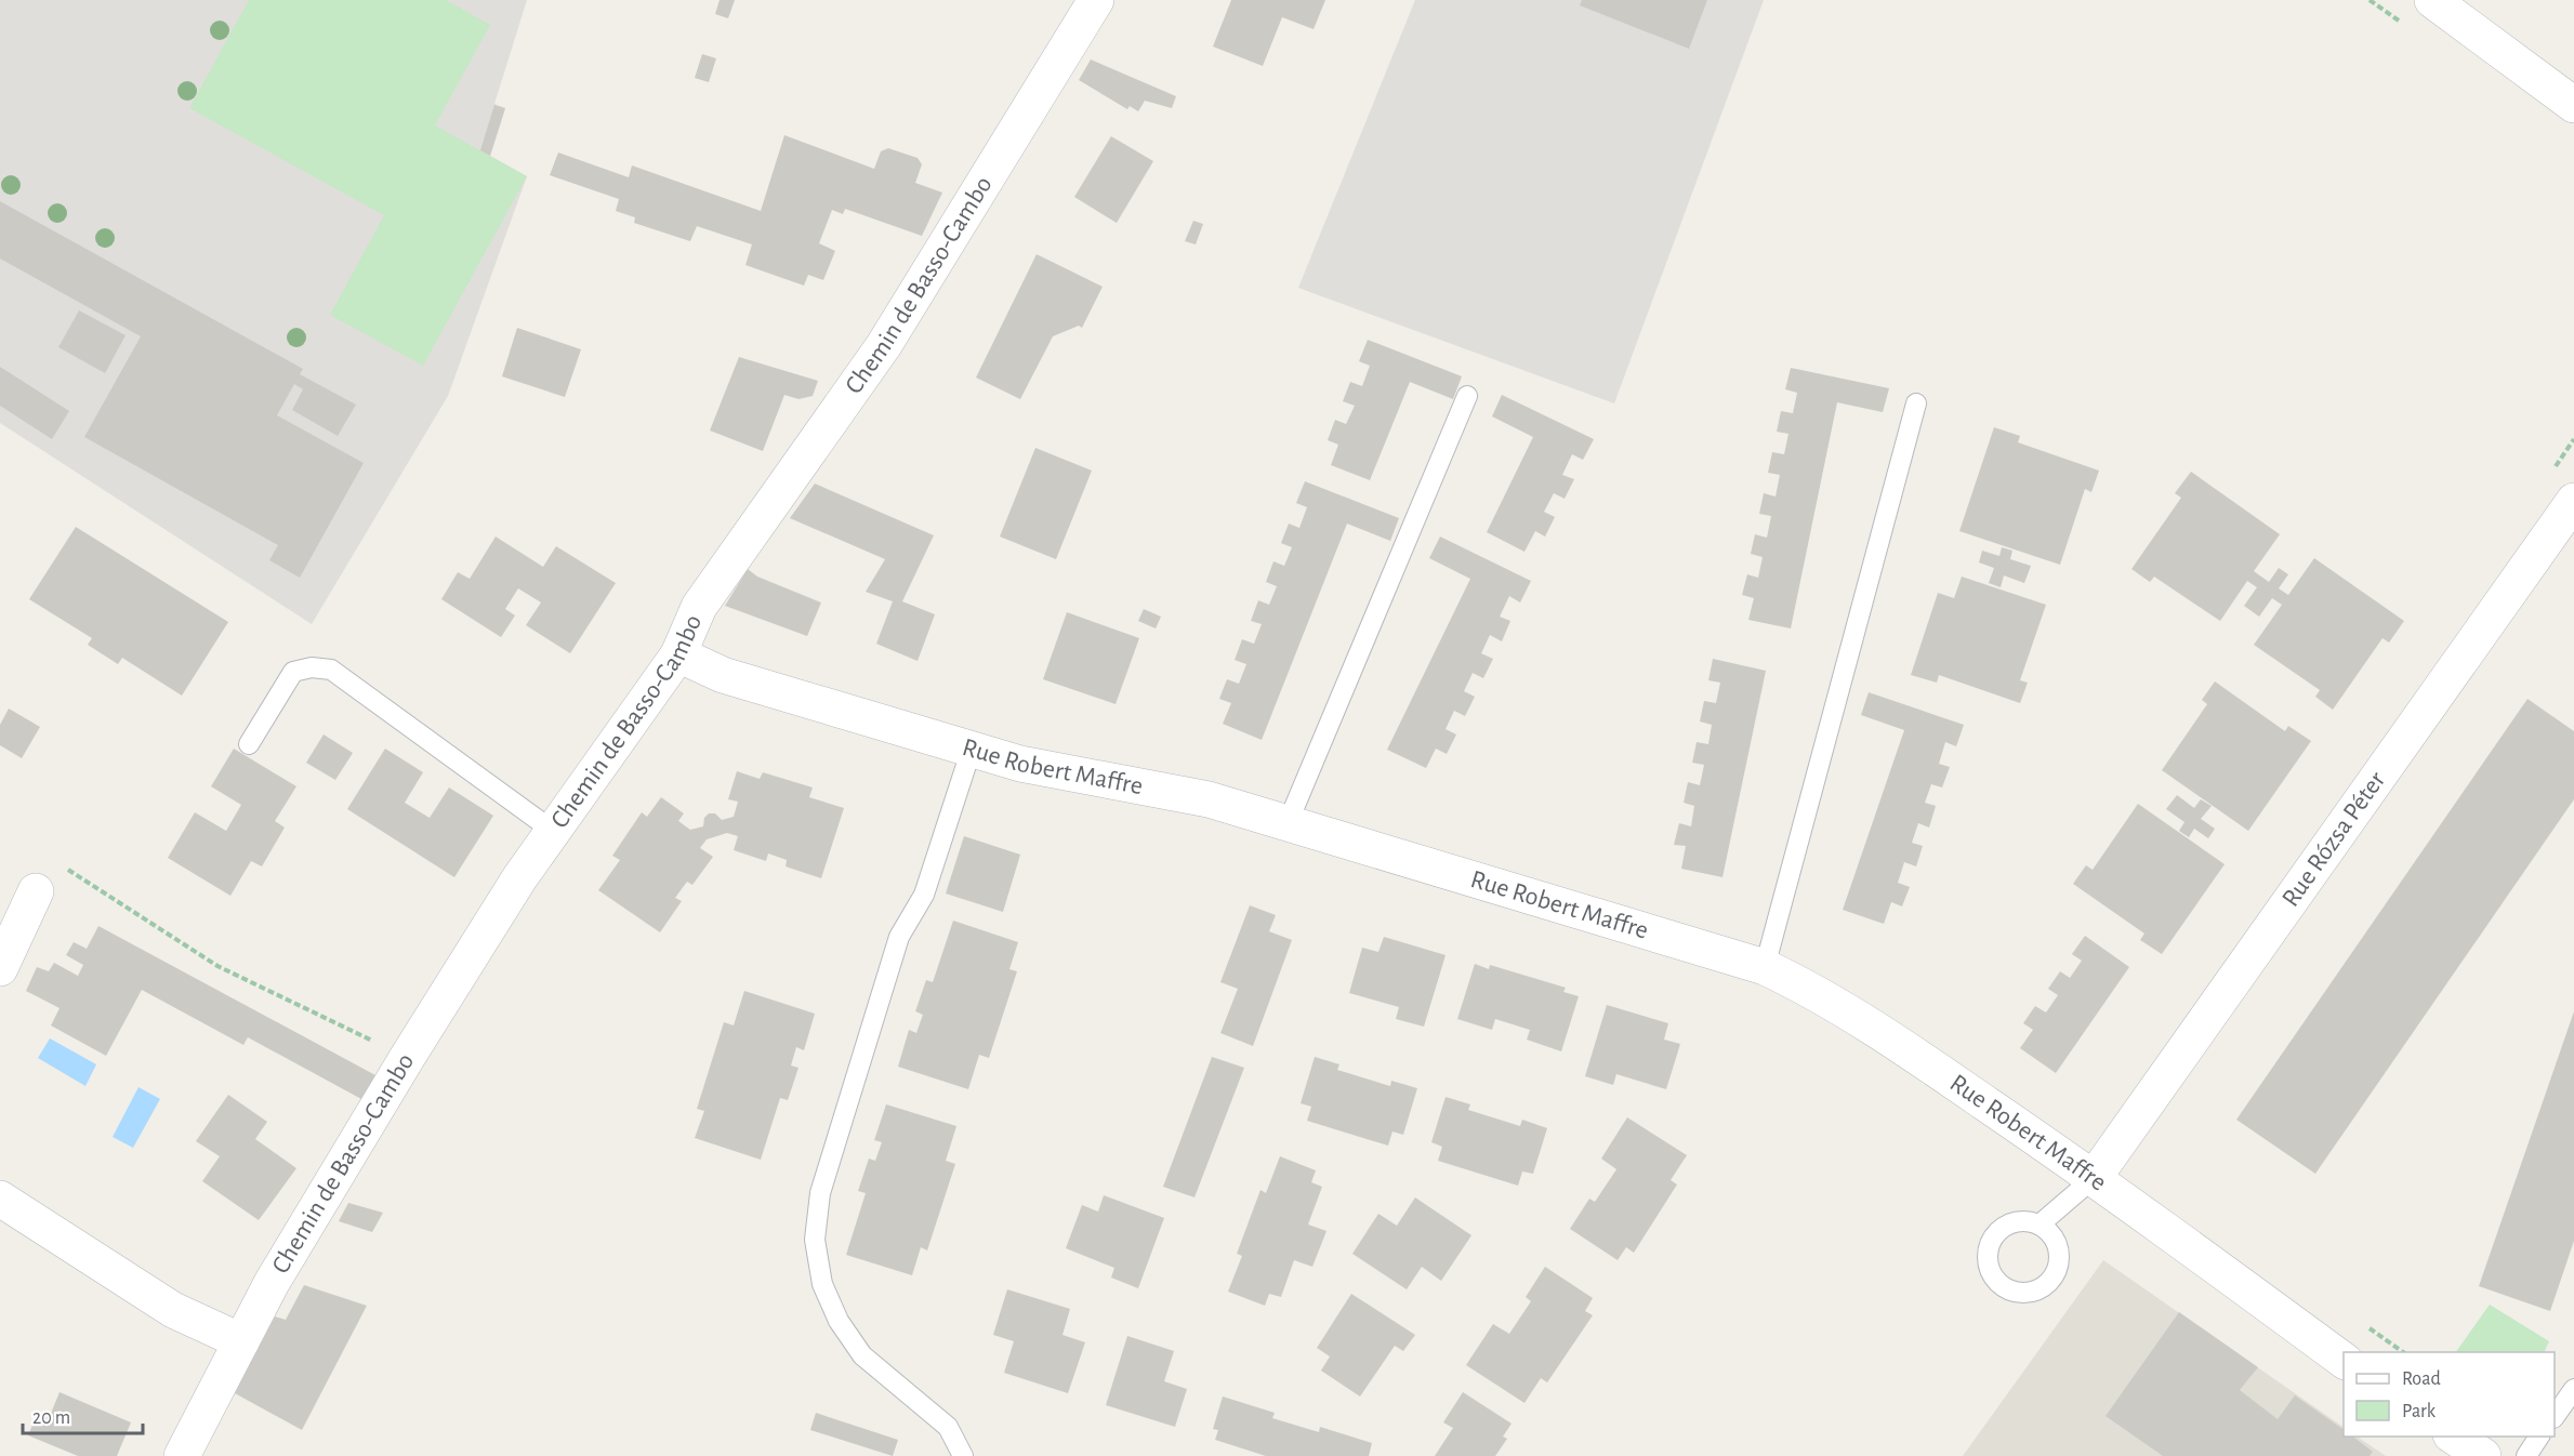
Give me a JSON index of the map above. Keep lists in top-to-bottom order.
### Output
{
  "streets": {
    "street": ["Chemin de Basso-Cambo", "Rue Robert Maffre", "Rue Rózsa Péter"]
  },
  "crossings": [
    ["Chemin de Basso-Cambo", "Rue Robert Maffre"],
    ["Rue Robert Maffre", "Rue Rózsa Péter"]
  ],
  "legend": ["Road", "Park"],
  "scale_bar": "20 m"
}
